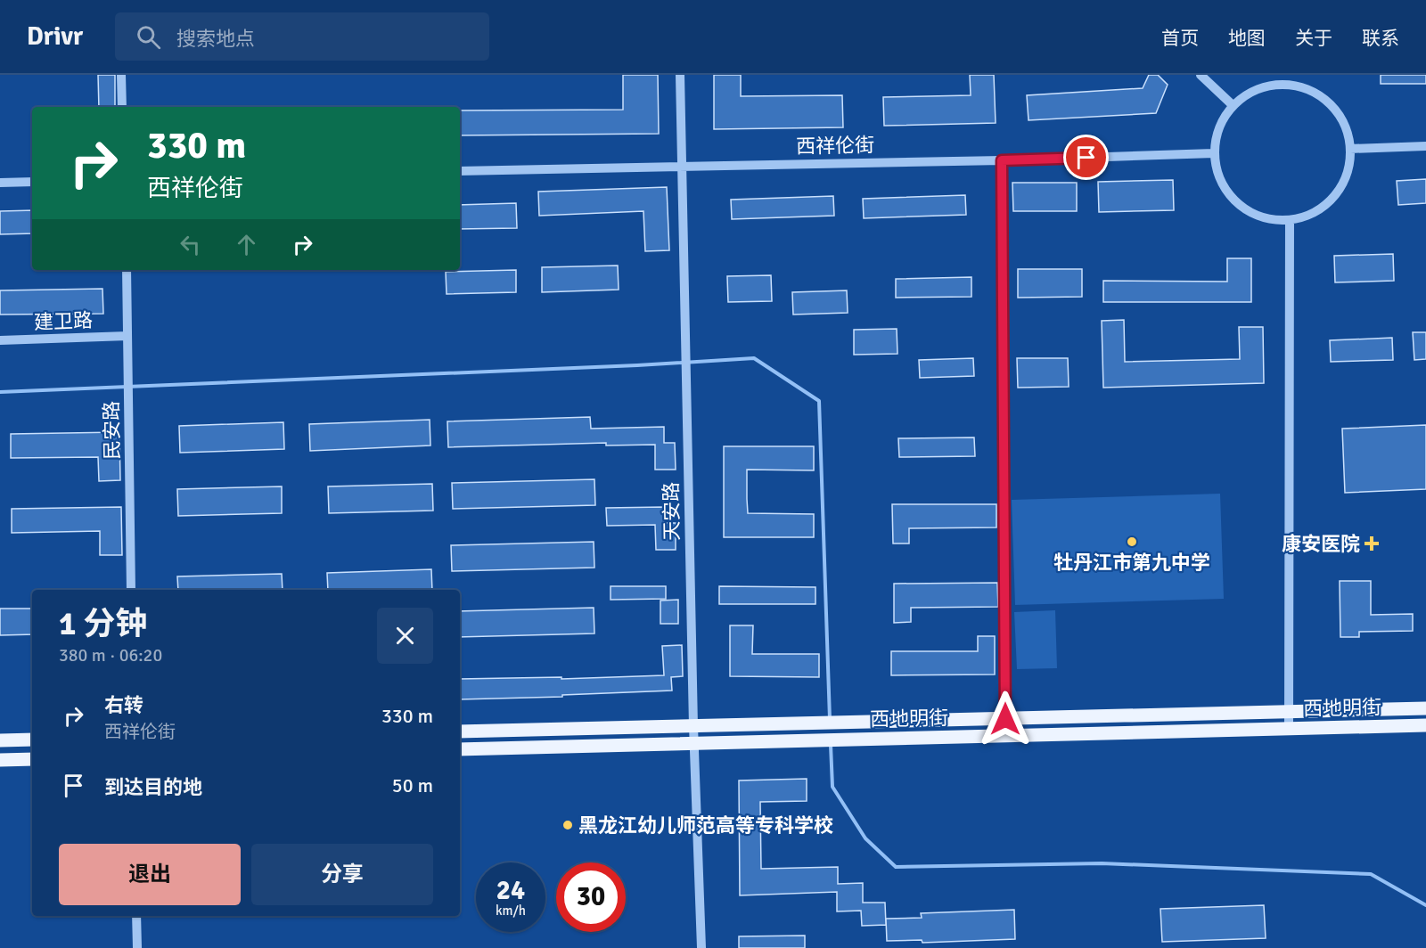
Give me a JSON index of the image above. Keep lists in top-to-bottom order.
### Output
{
  "streets": {
    "main road": ["西地明街"],
    "street": [
      "西祥伦街",
      "建卫路",
      "民安路",
      "天安路"
    ]
  },
  "crossings": [
    ["西祥伦街", "天安路"],
    ["建卫路", "民安路"],
    ["天安路", "西地明街"]
  ],
  "places": {
    "other": ["牡丹江市第九中学", "黑龙江幼儿师范高等专科学校"],
    "health": ["康安医院"]
  },
  "page": {
    "header": "Drivr",
    "search": "搜索地点",
    "nav": [
      "首页",
      "地图",
      "关于",
      "联系"
    ],
    "turn": ["330 m", "西祥伦街"],
    "heading": ["1 分钟", "380 m · 06:20"],
    "list": [
      {
        "name": "右转",
        "note": "西祥伦街",
        "value": "330 m"
      },
      {
        "name": "到达目的地",
        "value": "50 m"
      }
    ],
    "buttons": ["退出", "分享"],
    "speed": "24 km/h",
    "limit": "30"
  }
}
